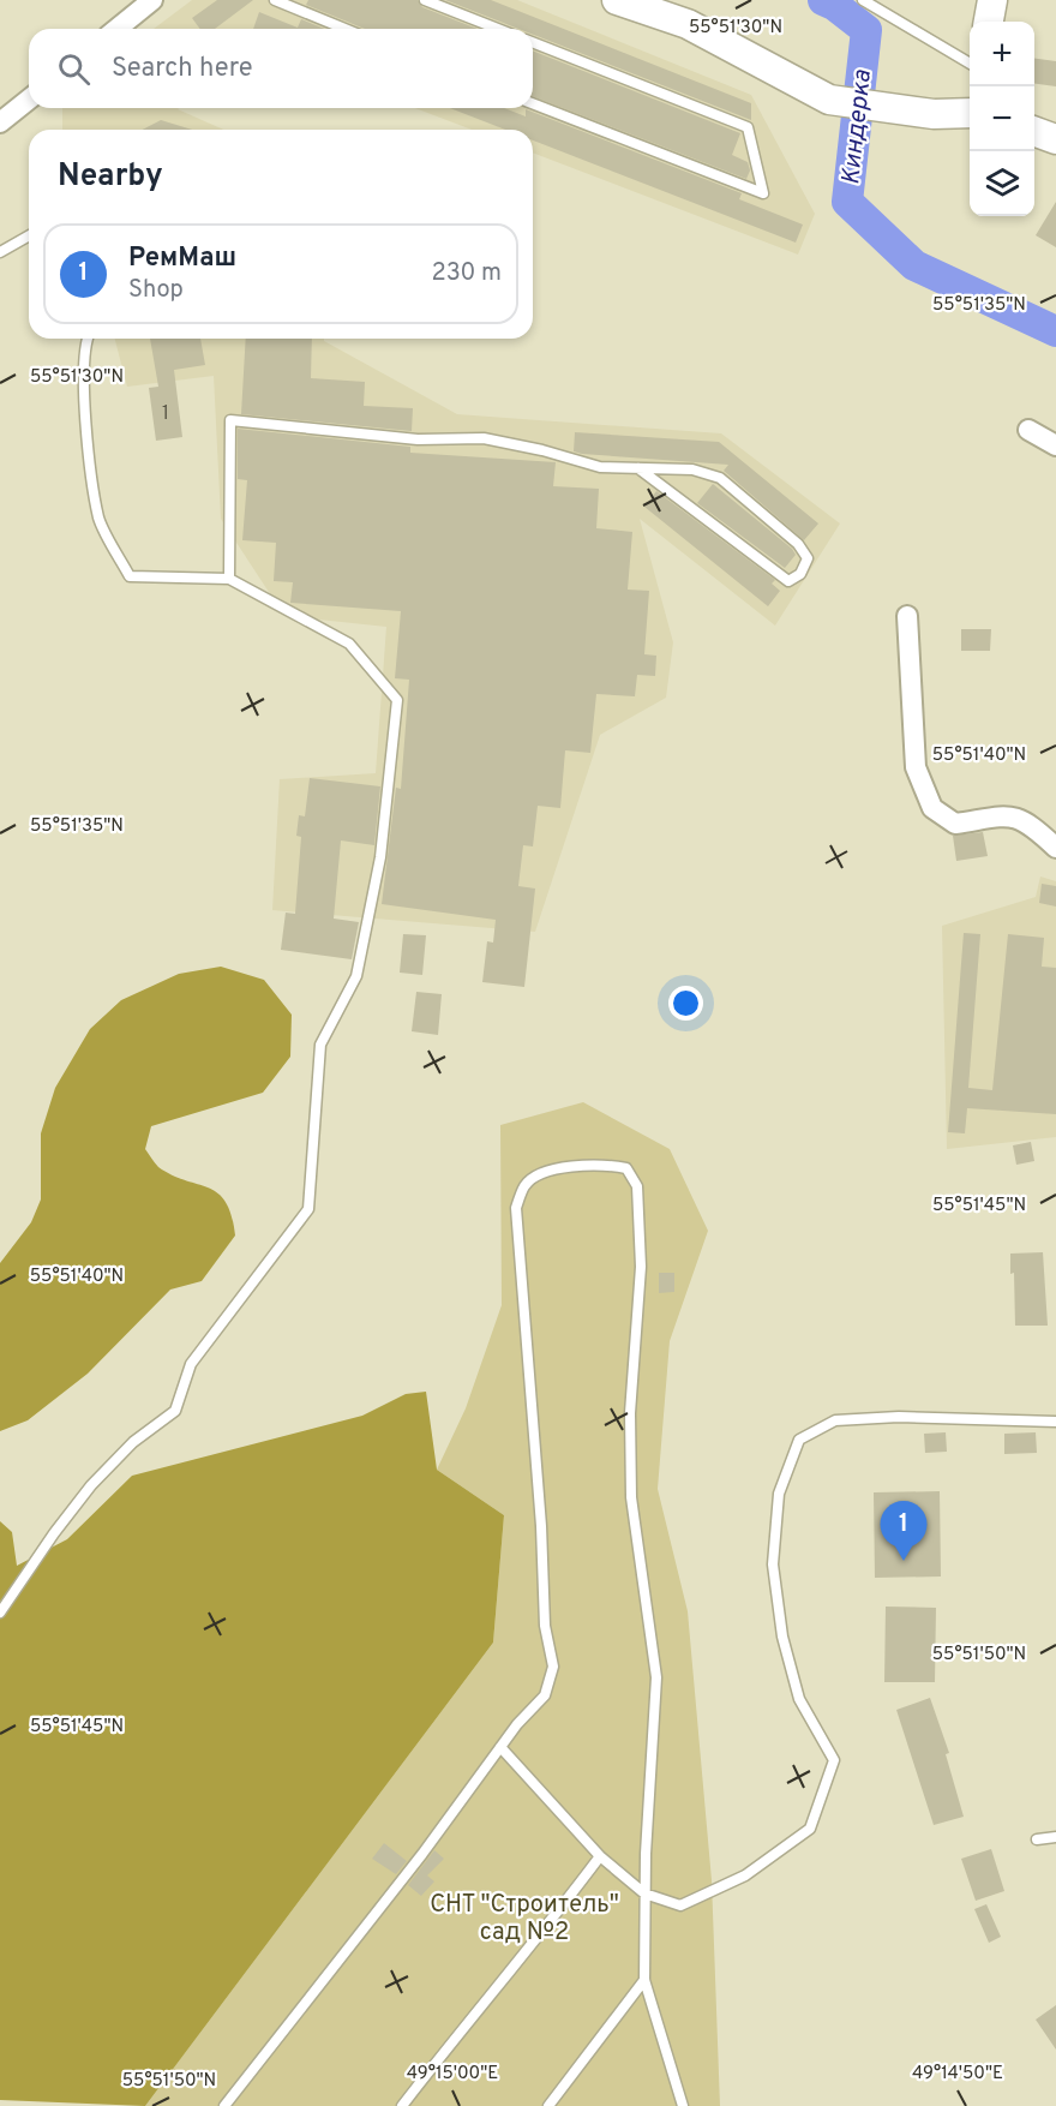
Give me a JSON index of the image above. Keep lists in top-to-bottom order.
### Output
{
  "water": ["Киндерка"],
  "parks": ["СНТ \"Строитель\" сад №2"],
  "house_numbers": ["1"],
  "page": {
    "map_buttons": ["+", "−"],
    "search": "Search here",
    "heading": "Nearby",
    "list": [
      {
        "mark": "1",
        "name": "РемМаш",
        "note": "Shop",
        "value": "230 m"
      }
    ],
    "pins": "1"
  },
  "coordinates": [
    "55°51'30\"N",
    "55°51'35\"N",
    "55°51'40\"N",
    "55°51'45\"N",
    "55°51'50\"N",
    "49°15'00\"E",
    "49°14'50\"E"
  ]
}
